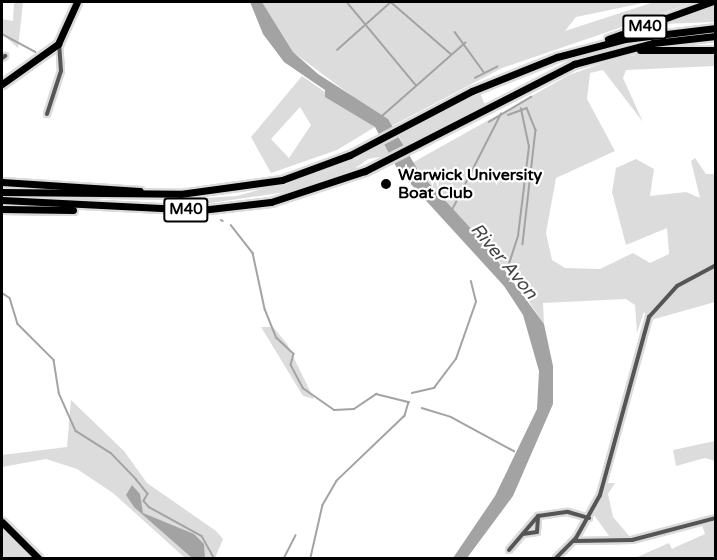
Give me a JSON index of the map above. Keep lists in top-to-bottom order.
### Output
{
  "streets": {
    "highway": ["M40"]
  },
  "water": ["River Avon"],
  "places": ["Warwick University Boat Club"]
}
